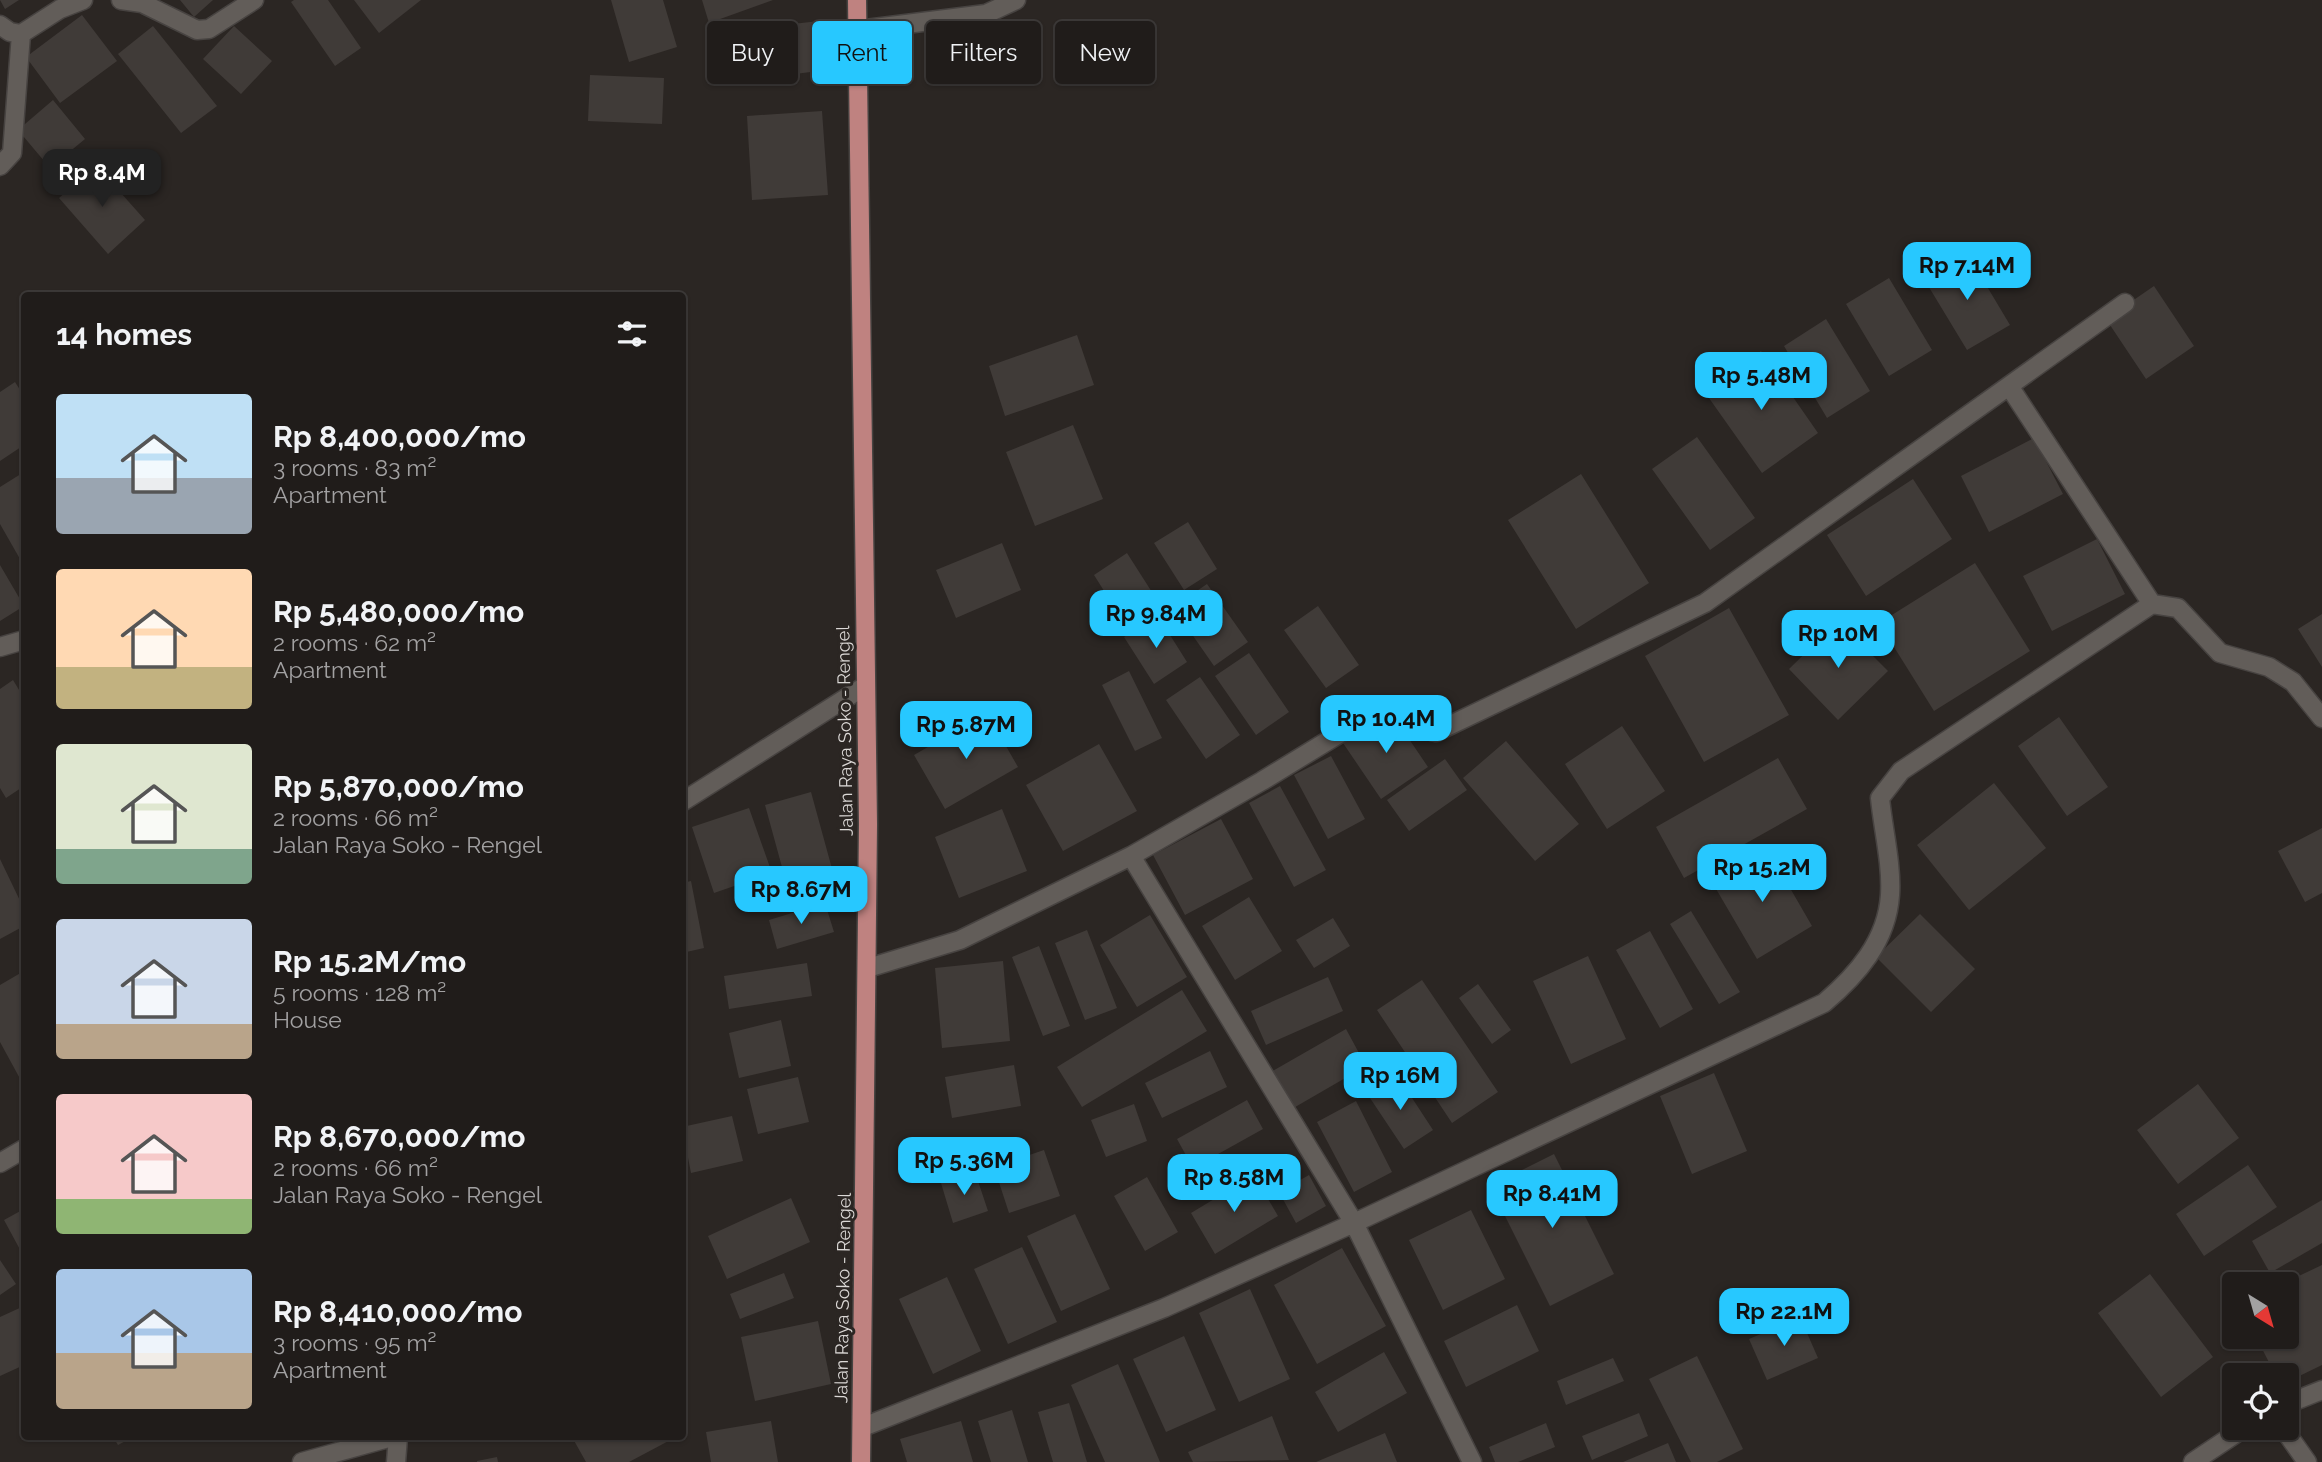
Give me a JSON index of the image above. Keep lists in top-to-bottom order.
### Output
{
  "streets": {
    "main road": ["Jalan Raya Soko - Rengel"]
  },
  "north": "bottom right",
  "page": {
    "chip": [
      "Buy",
      "Rent",
      "Filters",
      "New"
    ],
    "price": [
      "Rp 8.4M",
      "Rp 7.14M",
      "Rp 5.48M",
      "Rp 9.84M",
      "Rp 10M",
      "Rp 10.4M",
      "Rp 5.87M",
      "Rp 15.2M",
      "Rp 8.67M",
      "Rp 16M",
      "Rp 5.36M",
      "Rp 8.58M",
      "Rp 8.41M",
      "Rp 22.1M"
    ],
    "heading": "14 homes",
    "list": [
      {
        "name": "Rp 8,400,000/mo",
        "note": "3 rooms · 83 m² · Apartment"
      },
      {
        "name": "Rp 5,480,000/mo",
        "note": "2 rooms · 62 m² · Apartment"
      },
      {
        "name": "Rp 5,870,000/mo",
        "note": "2 rooms · 66 m² · Jalan Raya Soko - Rengel"
      },
      {
        "name": "Rp 15.2M/mo",
        "note": "5 rooms · 128 m² · House"
      },
      {
        "name": "Rp 8,670,000/mo",
        "note": "2 rooms · 66 m² · Jalan Raya Soko - Rengel"
      },
      {
        "name": "Rp 8,410,000/mo",
        "note": "3 rooms · 95 m² · Apartment"
      }
    ]
  }
}
